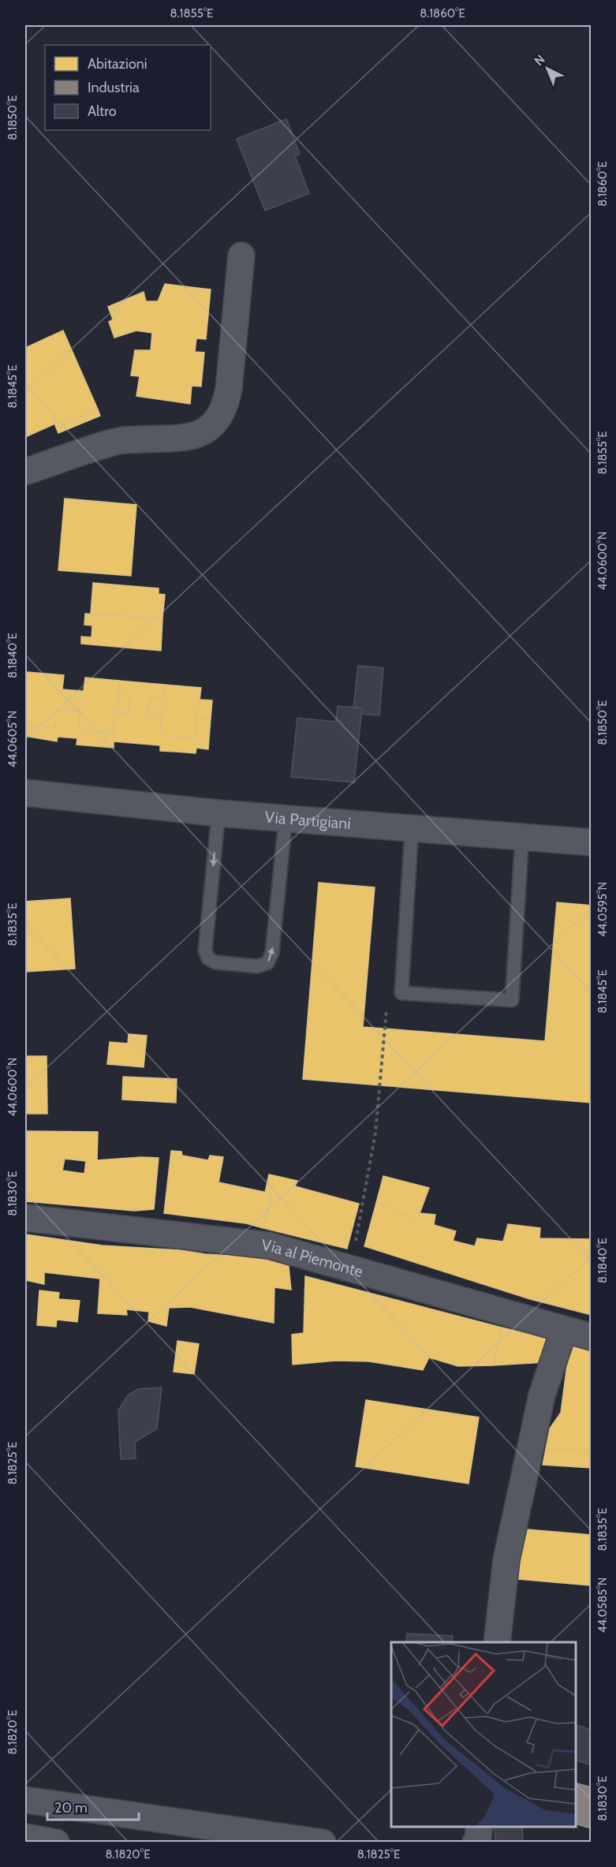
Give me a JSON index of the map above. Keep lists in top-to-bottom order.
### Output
{
  "streets": {
    "street": ["Via Partigiani", "Via al Piemonte"]
  },
  "legend": ["Abitazioni", "Industria", "Altro"],
  "scale_bar": "20 m",
  "north": "top left",
  "coordinates": [
    "8.1855°E",
    "8.1860°E",
    "8.1850°E",
    "8.1845°E",
    "44.0600°N",
    "8.1840°E",
    "44.0605°N",
    "44.0595°N",
    "8.1835°E",
    "8.1830°E",
    "8.1825°E",
    "44.0585°N",
    "8.1820°E"
  ]
}
